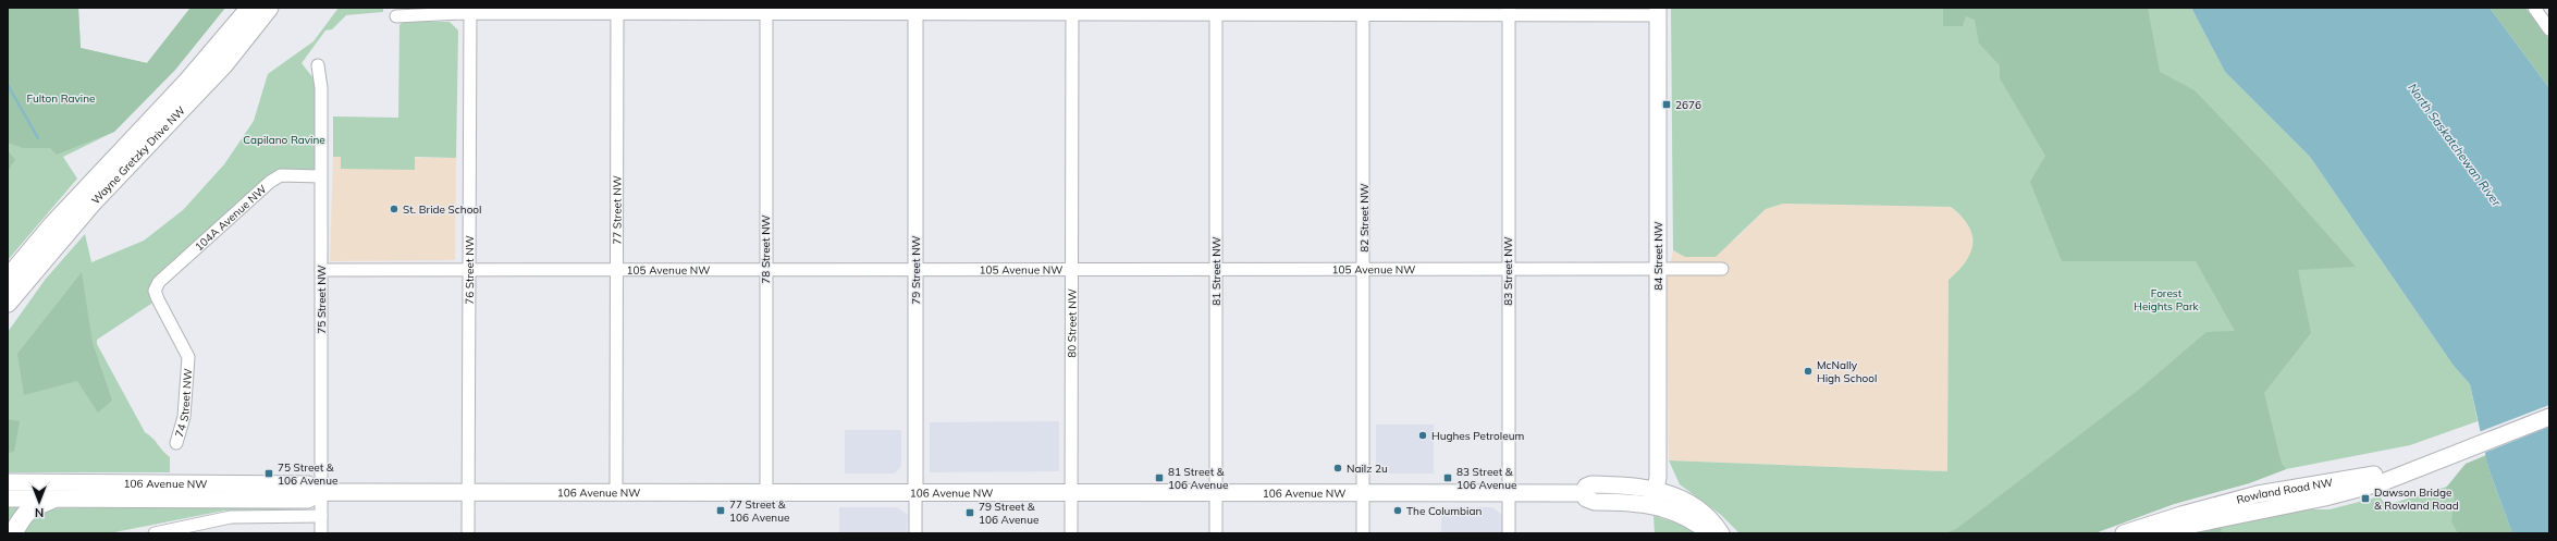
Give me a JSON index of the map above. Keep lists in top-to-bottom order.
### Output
{
  "streets": {
    "main road": [
      "Wayne Gretzky Drive NW",
      "84 Street NW",
      "106 Avenue NW",
      "Rowland Road NW"
    ],
    "street": [
      "77 Street NW",
      "104A Avenue NW",
      "82 Street NW",
      "78 Street NW",
      "105 Avenue NW",
      "79 Street NW",
      "76 Street NW",
      "81 Street NW",
      "83 Street NW",
      "75 Street NW",
      "80 Street NW",
      "74 Street NW"
    ]
  },
  "crossings": [
    ["77 Street NW", "105 Avenue NW"],
    ["77 Street NW", "106 Avenue NW"],
    ["104A Avenue NW", "75 Street NW"],
    ["104A Avenue NW", "74 Street NW"],
    ["82 Street NW", "105 Avenue NW"],
    ["82 Street NW", "106 Avenue NW"],
    ["78 Street NW", "105 Avenue NW"],
    ["78 Street NW", "106 Avenue NW"],
    ["84 Street NW", "105 Avenue NW"],
    ["84 Street NW", "106 Avenue NW"],
    ["105 Avenue NW", "79 Street NW"],
    ["105 Avenue NW", "76 Street NW"],
    ["105 Avenue NW", "81 Street NW"],
    ["105 Avenue NW", "83 Street NW"],
    ["105 Avenue NW", "75 Street NW"],
    ["105 Avenue NW", "80 Street NW"],
    ["79 Street NW", "106 Avenue NW"],
    ["76 Street NW", "106 Avenue NW"],
    ["81 Street NW", "106 Avenue NW"],
    ["83 Street NW", "106 Avenue NW"],
    ["75 Street NW", "106 Avenue NW"],
    ["80 Street NW", "106 Avenue NW"]
  ],
  "water": ["North Saskatchewan River"],
  "parks": ["Fulton Ravine", "Capilano Ravine", "Forest Heights Park"],
  "places": {
    "transit": [
      "2676",
      "75 Street & 106 Avenue",
      "81 Street & 106 Avenue",
      "83 Street & 106 Avenue",
      "Dawson Bridge & Rowland Road",
      "77 Street & 106 Avenue",
      "79 Street & 106 Avenue"
    ],
    "other": [
      "St. Bride School",
      "McNally High School",
      "Hughes Petroleum",
      "Nailz 2u",
      "The Columbian"
    ]
  },
  "north": "bottom"
}
